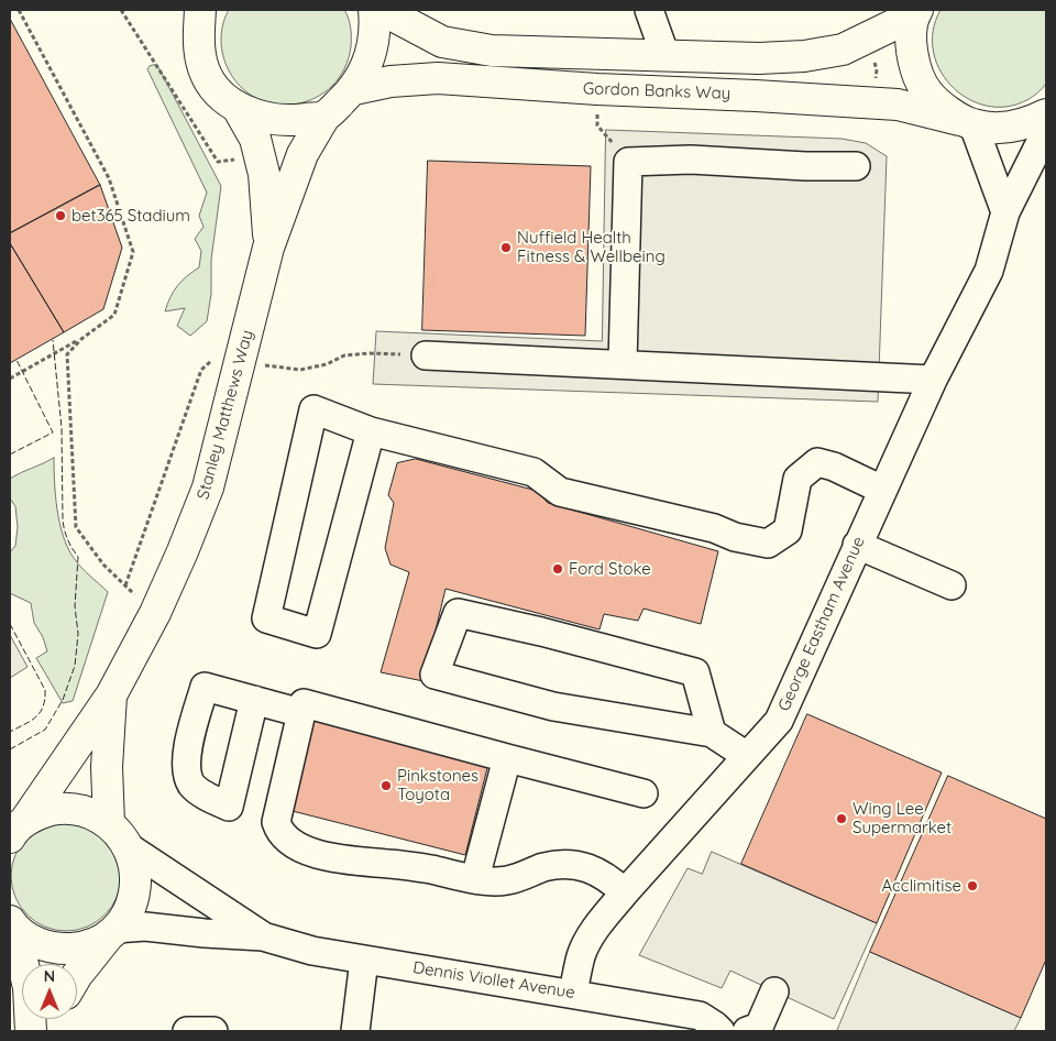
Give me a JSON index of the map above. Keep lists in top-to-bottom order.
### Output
{
  "streets": {
    "main road": ["Gordon Banks Way", "Stanley Matthews Way"],
    "street": ["George Eastham Avenue", "Dennis Viollet Avenue"]
  },
  "crossings": [
    ["Gordon Banks Way", "Stanley Matthews Way"],
    ["George Eastham Avenue", "Dennis Viollet Avenue"]
  ],
  "places": [
    "bet365 Stadium",
    "Nuffield Health Fitness & Wellbeing",
    "Ford Stoke",
    "Pinkstones Toyota",
    "Wing Lee Supermarket",
    "Acclimitise"
  ],
  "north": "top"
}
